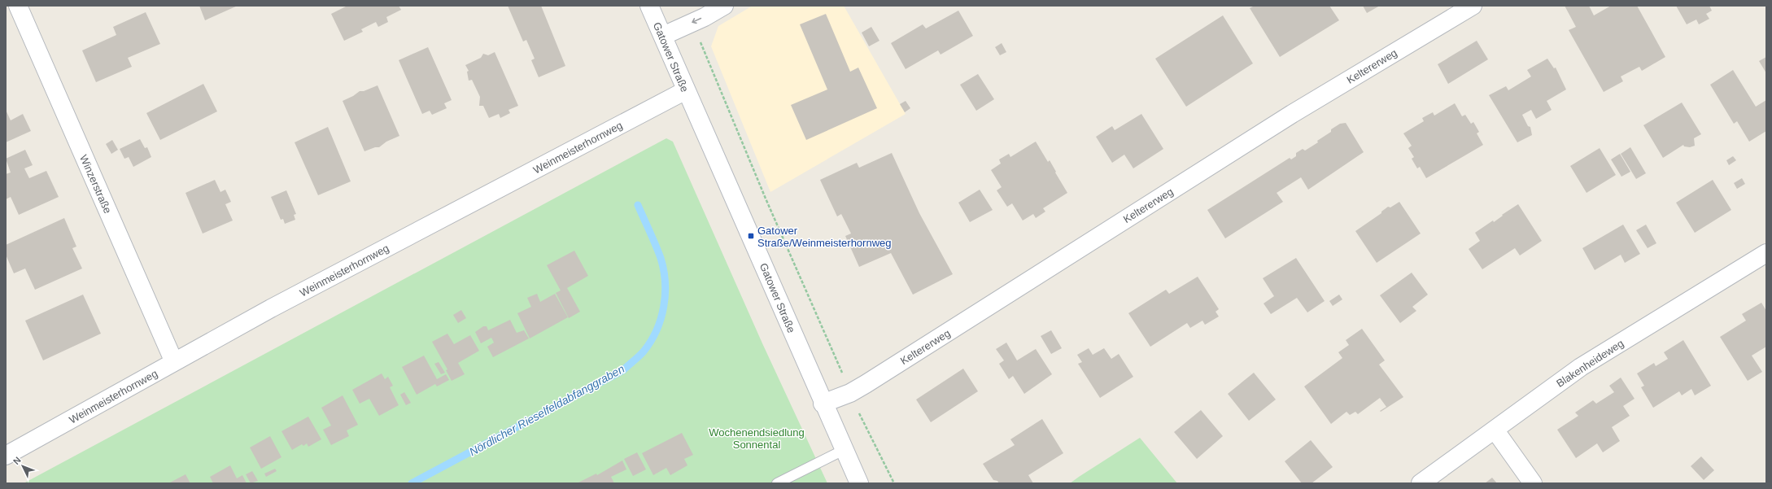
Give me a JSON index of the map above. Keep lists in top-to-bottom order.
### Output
{
  "streets": {
    "street": [
      "Gatower Straße",
      "Keltererweg",
      "Weinmeisterhornweg",
      "Winzerstraße",
      "Blakenheideweg"
    ]
  },
  "crossings": [
    ["Gatower Straße", "Keltererweg"],
    ["Gatower Straße", "Weinmeisterhornweg"],
    ["Weinmeisterhornweg", "Winzerstraße"]
  ],
  "water": ["Nördlicher Rieselfeldabfanggraben"],
  "parks": ["Wochenendsiedlung Sonnental"],
  "places": {
    "transit": ["Gatower Straße/Weinmeisterhornweg"]
  },
  "north": "top left"
}
